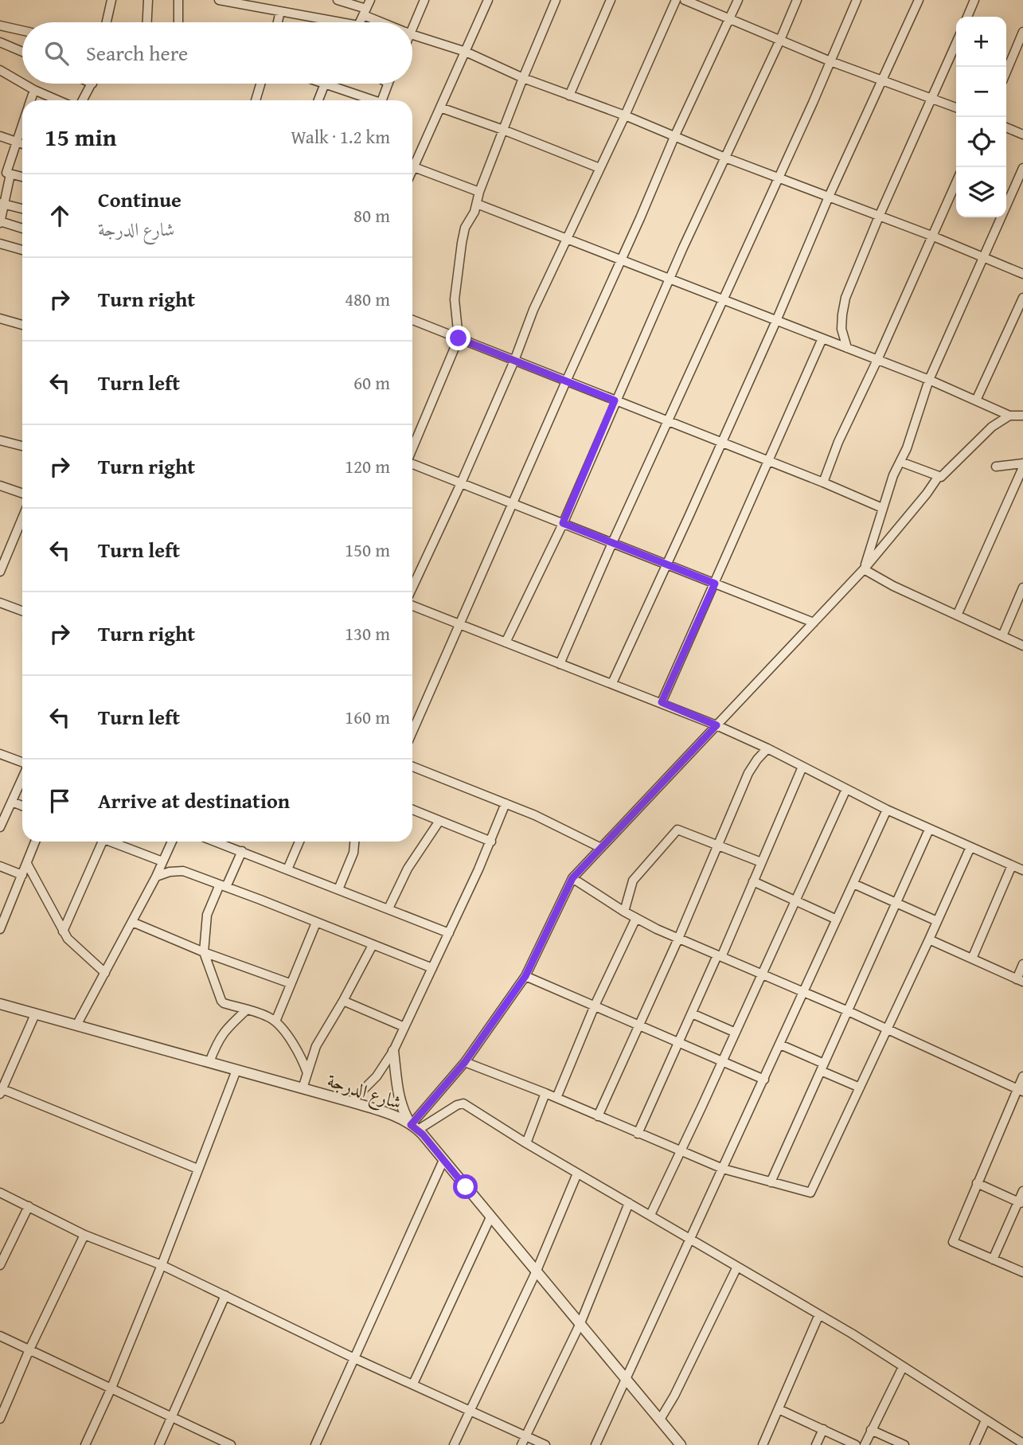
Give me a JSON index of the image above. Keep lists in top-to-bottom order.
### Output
{
  "streets": {
    "street": ["شارع الدرجة"]
  },
  "page": {
    "map_buttons": ["+", "−"],
    "search": "Search here",
    "heading": ["15 min", "Walk · 1.2 km"],
    "list": [
      ["Continue", "شارع الدرجة", "80 m"],
      ["Turn right", "480 m"],
      ["Turn left", "60 m"],
      ["Turn right", "120 m"],
      ["Turn left", "150 m"],
      ["Turn right", "130 m"],
      ["Turn left", "160 m"],
      "Arrive at destination"
    ]
  }
}
